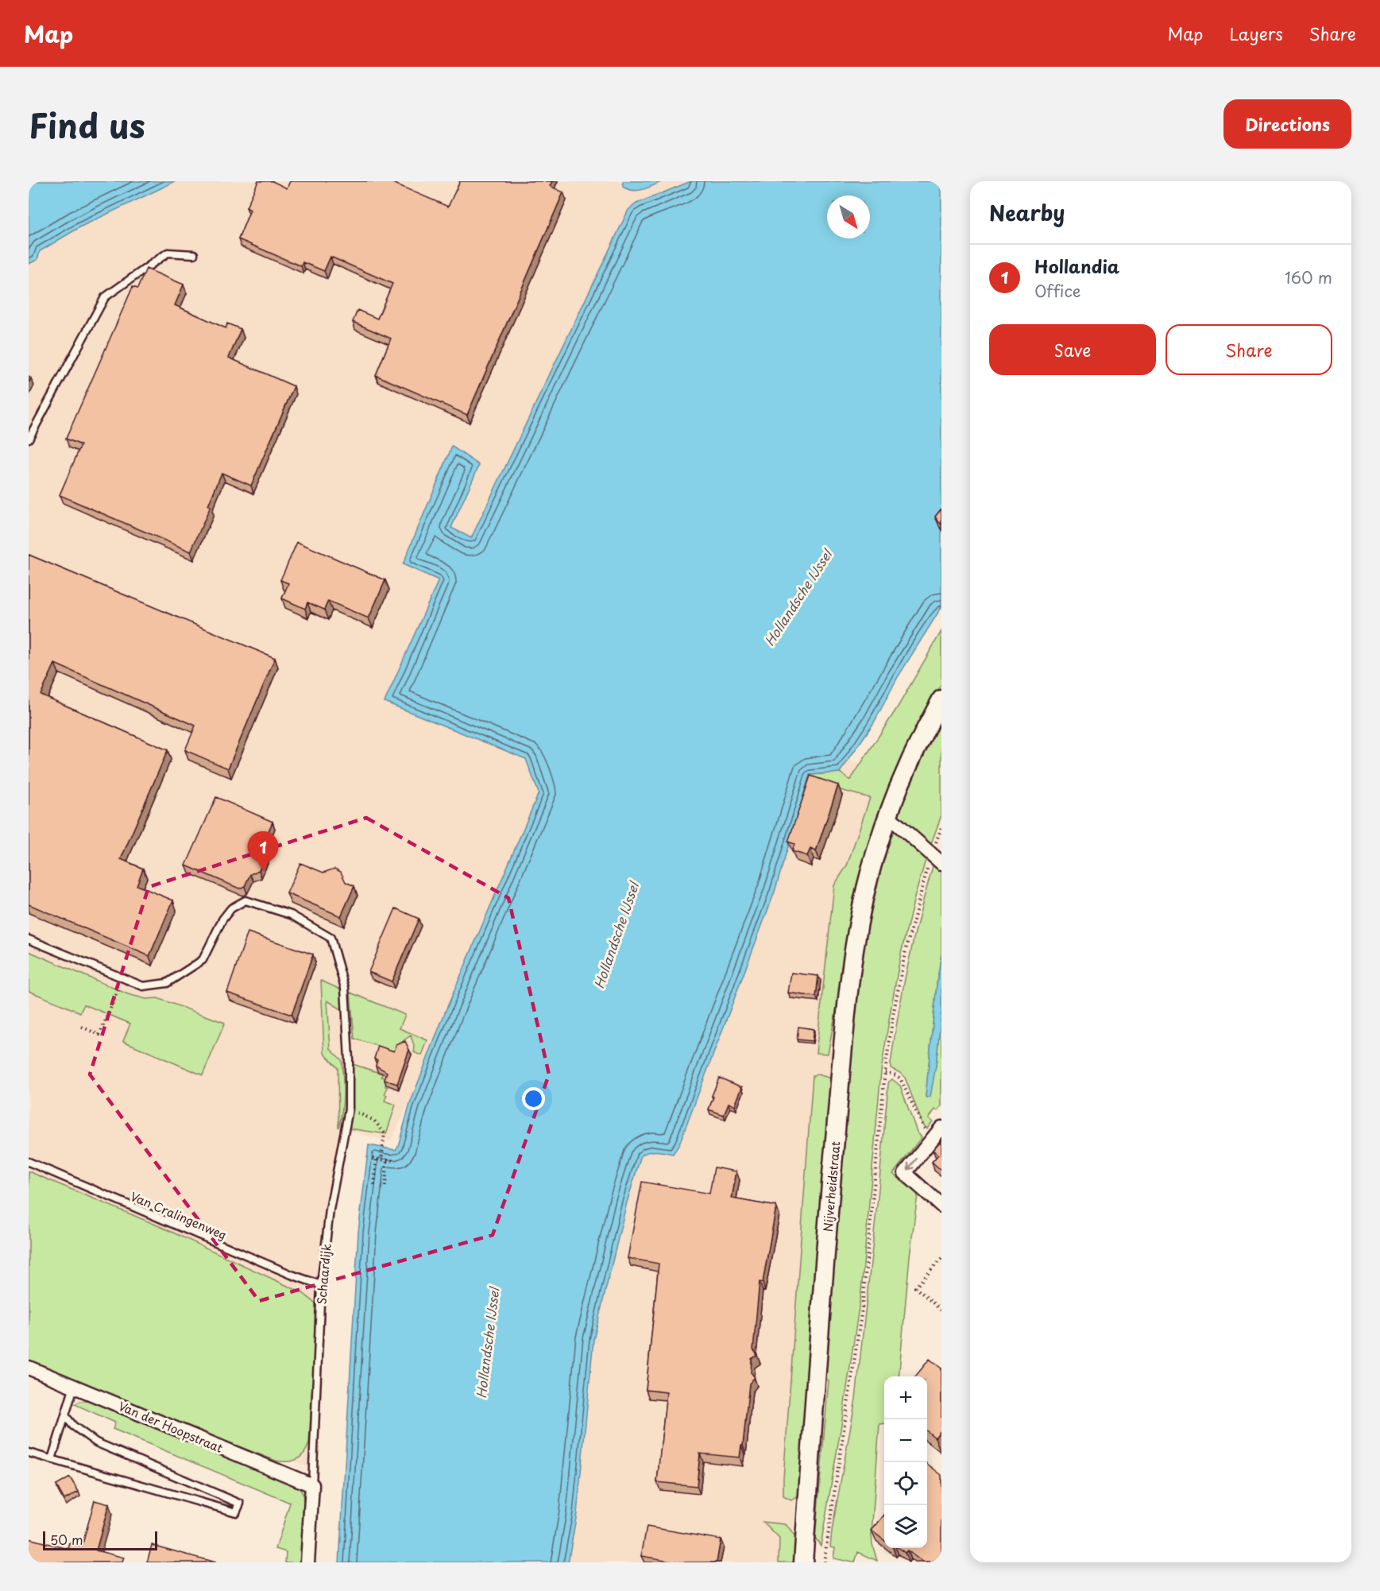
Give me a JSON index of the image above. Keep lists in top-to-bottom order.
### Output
{
  "streets": {
    "street": ["Nijverheidstraat", "Schaardijk", "Van der Hoopstraat"],
    "lane": ["Van Cralingenweg"]
  },
  "crossings": [
    ["Van Cralingenweg", "Schaardijk"],
    ["Schaardijk", "Van der Hoopstraat"]
  ],
  "water": ["Hollandsche IJssel"],
  "scale_bar": "50 m",
  "north": "bottom right",
  "page": {
    "header": "Map",
    "nav": ["Map", "Layers", "Share"],
    "title": "Find us",
    "buttons": [
      "Directions",
      ["Save", "Share"]
    ],
    "heading": "Nearby",
    "list": [
      {
        "mark": "1",
        "name": "Hollandia",
        "note": "Office",
        "value": "160 m"
      }
    ],
    "pins": "1",
    "map_buttons": ["+", "−"],
    "scale": "50 m"
  }
}
